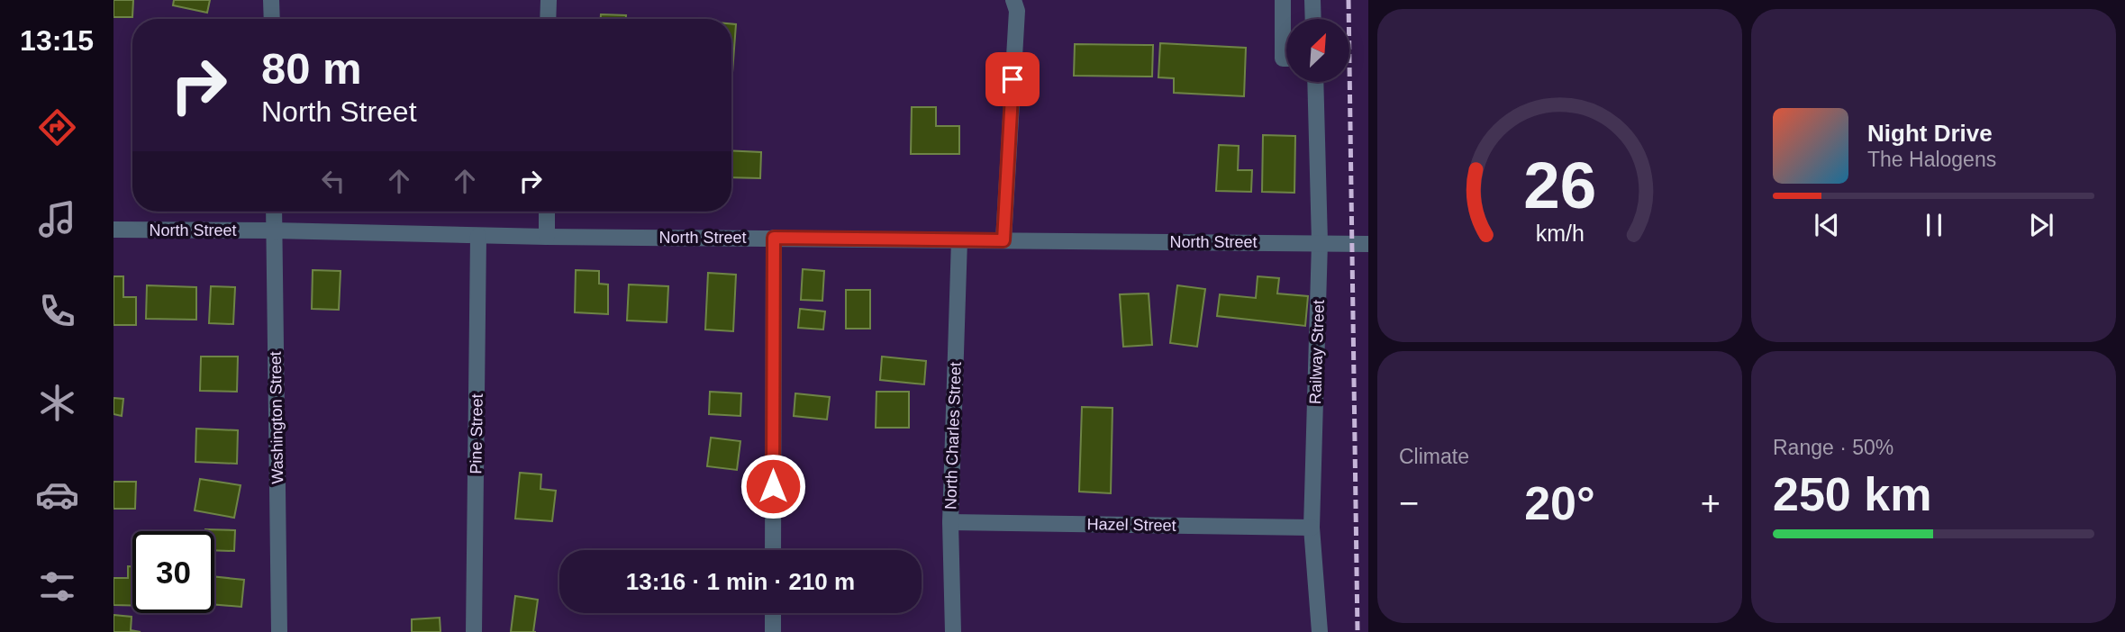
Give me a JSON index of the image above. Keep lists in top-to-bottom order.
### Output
{
  "streets": {
    "street": [
      "North Street",
      "Railway Street",
      "Washington Street",
      "Pine Street",
      "North Charles Street",
      "Hazel Street"
    ]
  },
  "crossings": [
    ["North Street", "Railway Street"],
    ["North Street", "Washington Street"],
    ["North Street", "Pine Street"],
    ["North Street", "North Charles Street"],
    ["Railway Street", "Hazel Street"],
    ["North Charles Street", "Hazel Street"]
  ],
  "north": "top right",
  "page": {
    "tabs": "13:15",
    "turn": ["80 m", "North Street"],
    "song": ["Night Drive", "The Halogens"],
    "tile": [
      "Climate",
      ["Range · 50%", "250 km"]
    ],
    "heat": ["−", "20°", "+"],
    "limit": "30",
    "trip": "13:16 · 1 min · 210 m",
    "gauge": ["26", "km/h"]
  }
}
